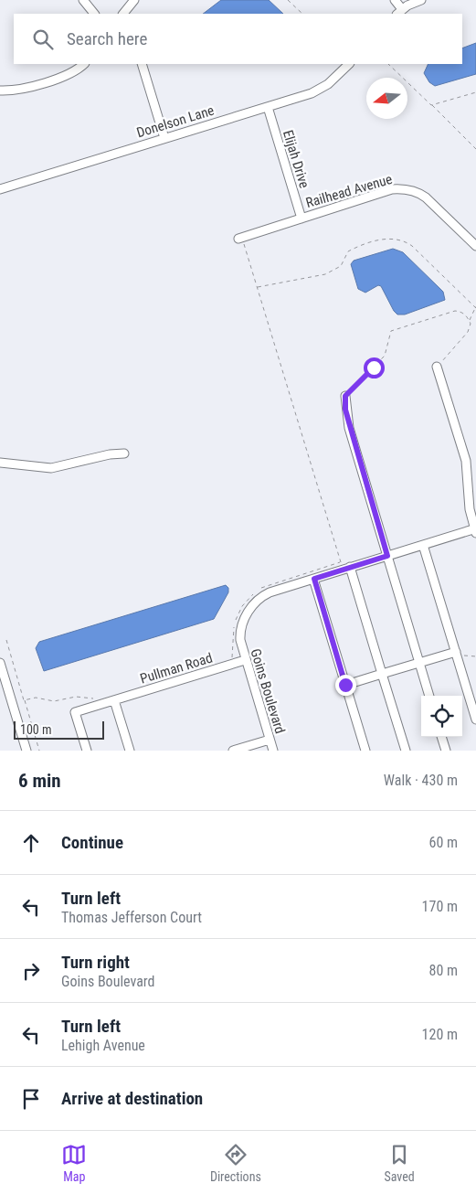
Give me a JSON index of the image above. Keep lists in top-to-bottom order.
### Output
{
  "streets": {
    "street": [
      "Donelson Lane",
      "Elijah Drive",
      "Railhead Avenue",
      "Pullman Road",
      "Goins Boulevard"
    ]
  },
  "crossings": [
    ["Donelson Lane", "Elijah Drive"],
    ["Elijah Drive", "Railhead Avenue"],
    ["Pullman Road", "Goins Boulevard"]
  ],
  "scale_bar": "100 m",
  "north": "left",
  "page": {
    "search": "Search here",
    "scale": "100 m",
    "heading": ["6 min", "Walk · 430 m"],
    "list": [
      ["Continue", "60 m"],
      ["Turn left", "Thomas Jefferson Court", "170 m"],
      ["Turn right", "Goins Boulevard", "80 m"],
      ["Turn left", "Lehigh Avenue", "120 m"],
      "Arrive at destination"
    ],
    "nav": ["Map", "Directions", "Saved"]
  }
}
